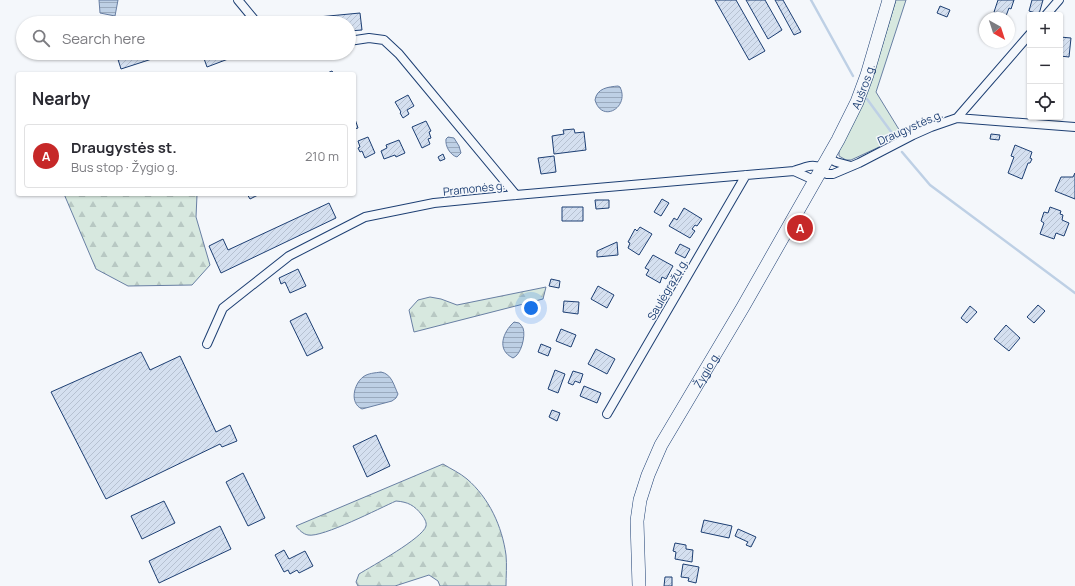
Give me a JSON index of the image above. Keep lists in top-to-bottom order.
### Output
{
  "streets": {
    "main road": ["Aušros g.", "Žygio g."],
    "street": ["Draugystės g.", "Pramonės g.", "Saulėgrąžų g."]
  },
  "crossings": [
    ["Aušros g.", "Draugystės g."],
    ["Aušros g.", "Pramonės g."],
    ["Aušros g.", "Žygio g."],
    ["Draugystės g.", "Pramonės g."],
    ["Draugystės g.", "Žygio g."],
    ["Pramonės g.", "Saulėgrąžų g."],
    ["Pramonės g.", "Žygio g."]
  ],
  "north": "bottom right",
  "page": {
    "map_buttons": ["+", "−"],
    "search": "Search here",
    "heading": "Nearby",
    "list": [
      {
        "mark": "A",
        "name": "Draugystės st.",
        "note": "Bus stop · Žygio g.",
        "value": "210 m"
      }
    ],
    "pins": "A"
  }
}
